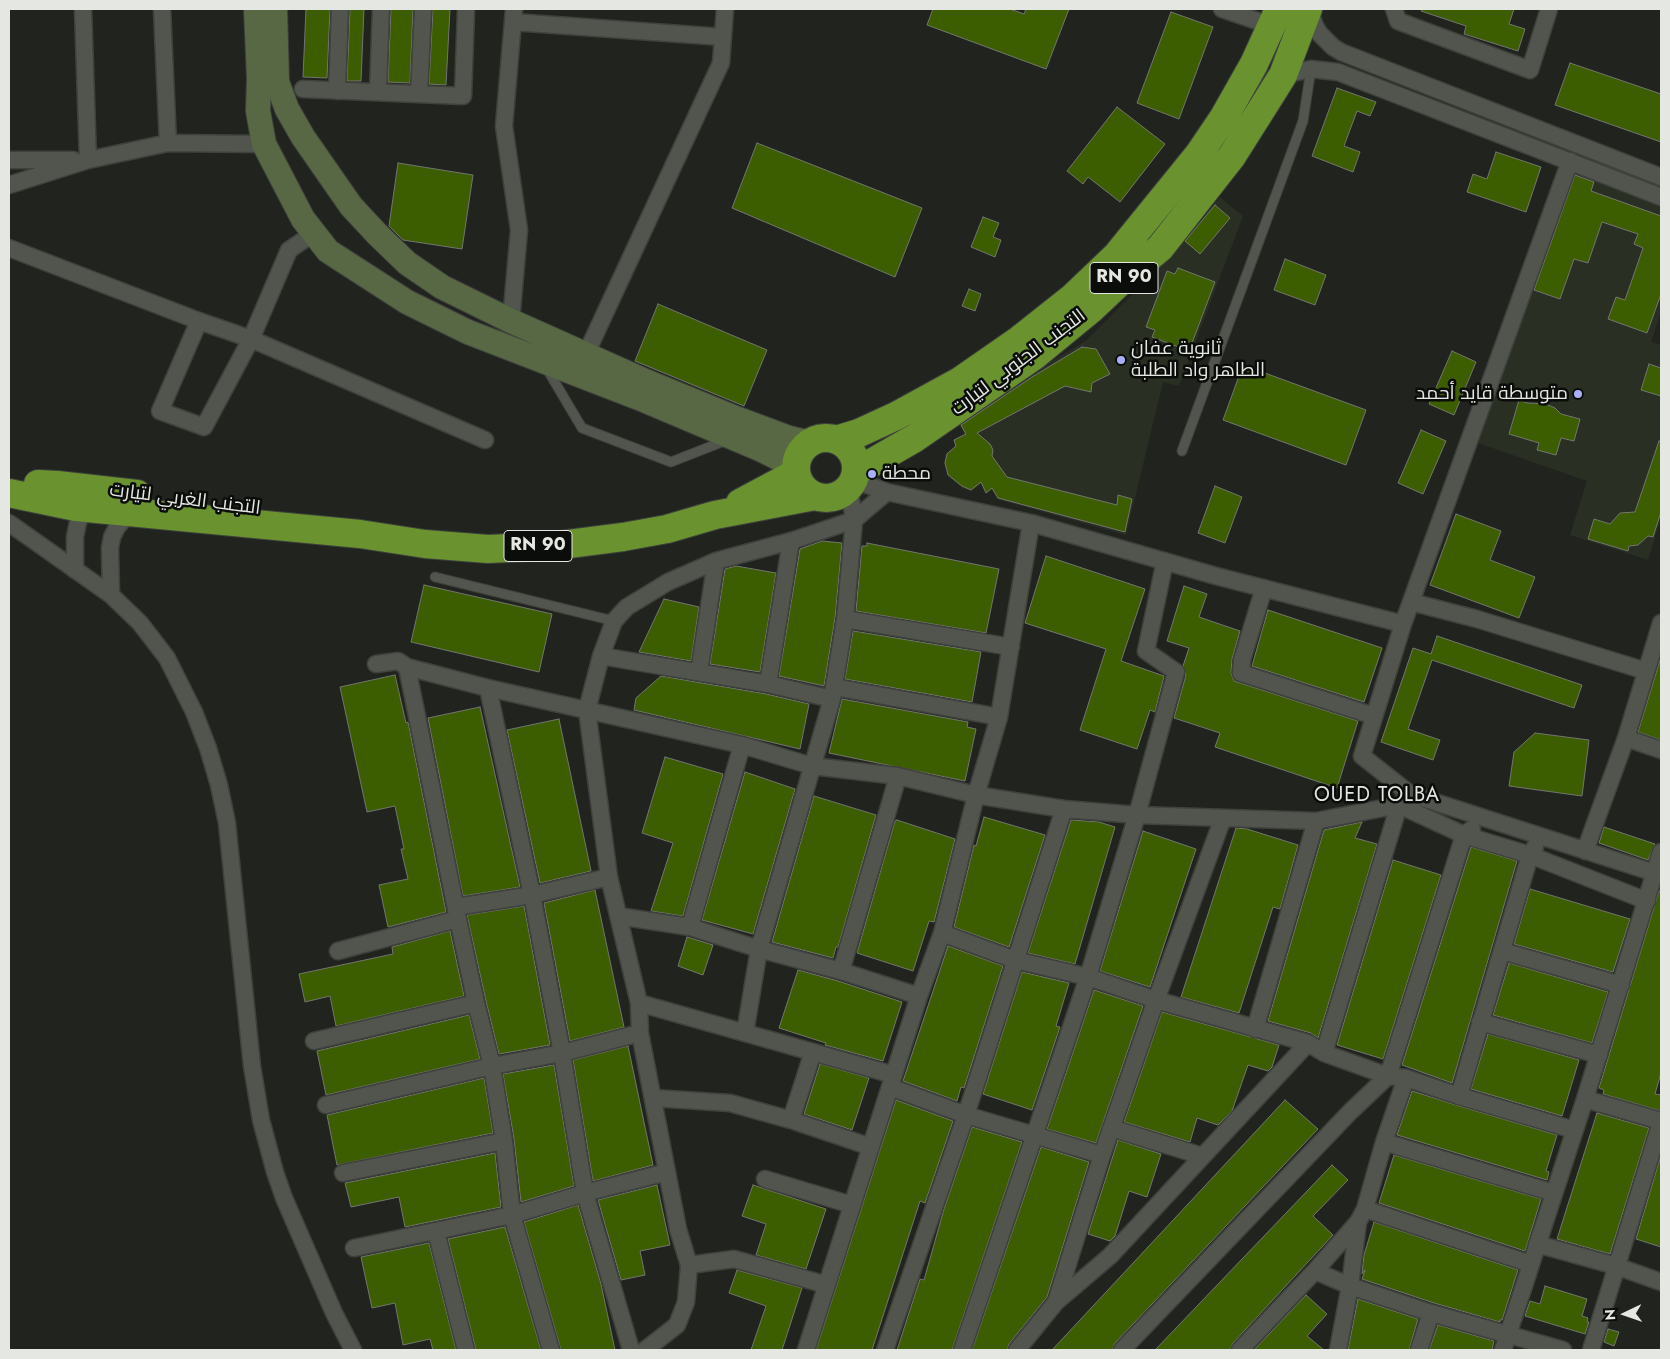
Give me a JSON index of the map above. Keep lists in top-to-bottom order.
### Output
{
  "streets": {
    "highway": ["RN 90", "التجنب الجنوبي لتيارت", "التجنب الغربي لتيارت"]
  },
  "crossings": [
    ["التجنب الجنوبي لتيارت", "التجنب الغربي لتيارت"]
  ],
  "districts": ["OUED TOLBA"],
  "places": ["ثانوية عفان الطاهر واد الطلبة", "متوسطة قايد أحمد", "محطة"],
  "north": "left"
}
